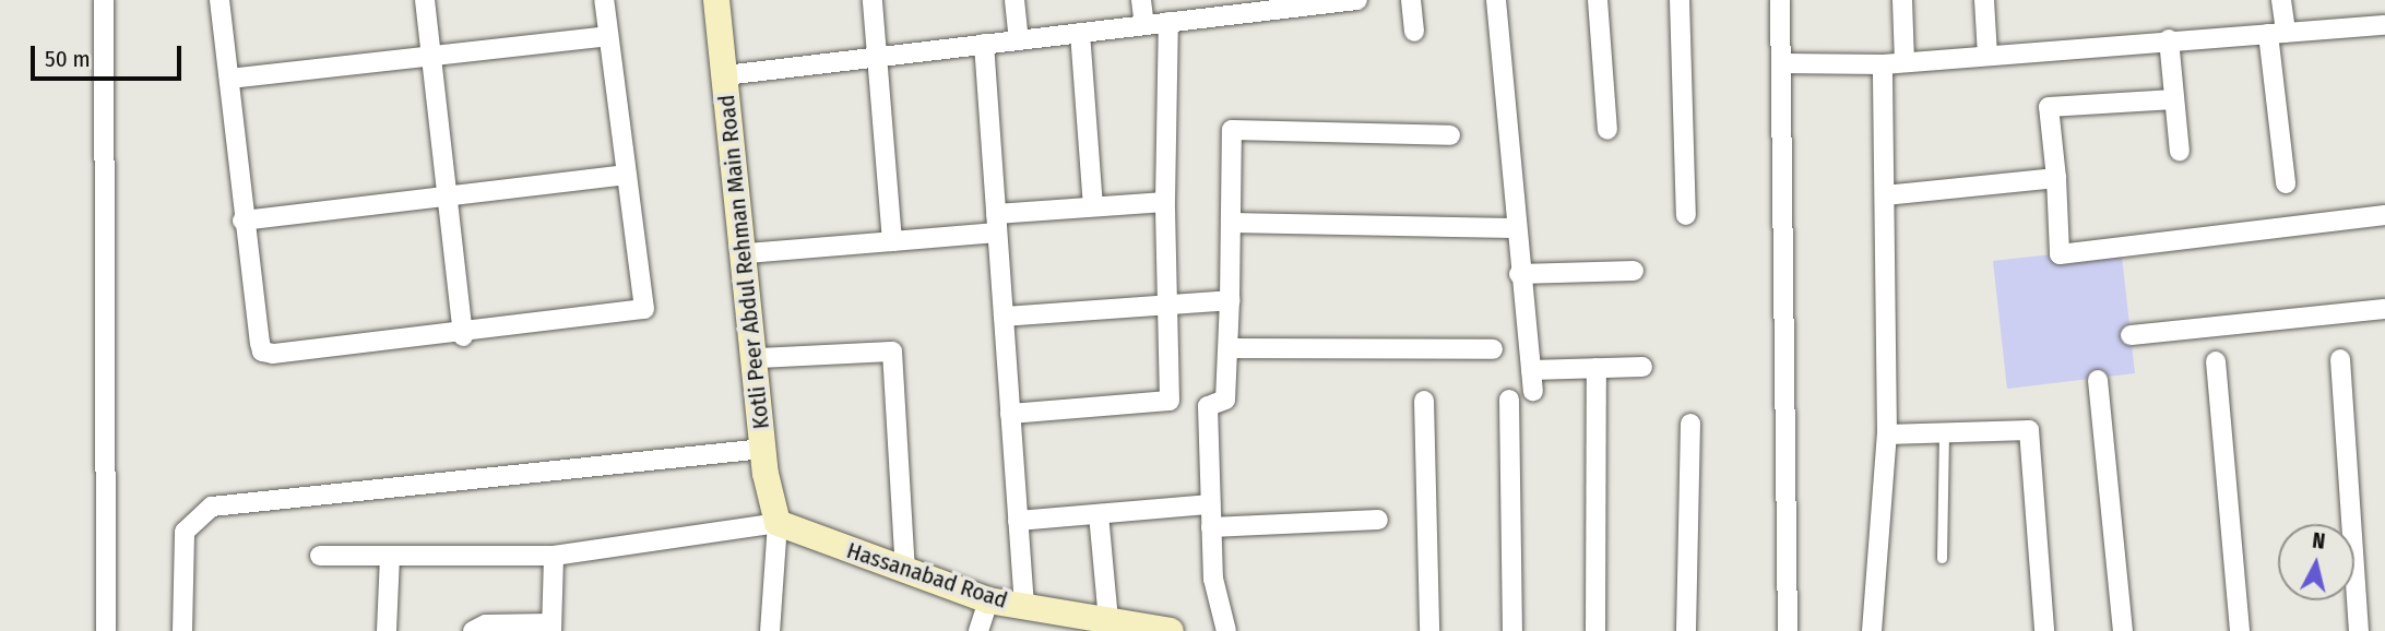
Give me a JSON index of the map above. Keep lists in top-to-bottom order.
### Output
{
  "streets": {
    "street": ["Kotli Peer Abdul Rehman Main Road", "Hassanabad Road"]
  },
  "crossings": [
    ["Kotli Peer Abdul Rehman Main Road", "Hassanabad Road"]
  ],
  "scale_bar": "50 m",
  "north": "top"
}
